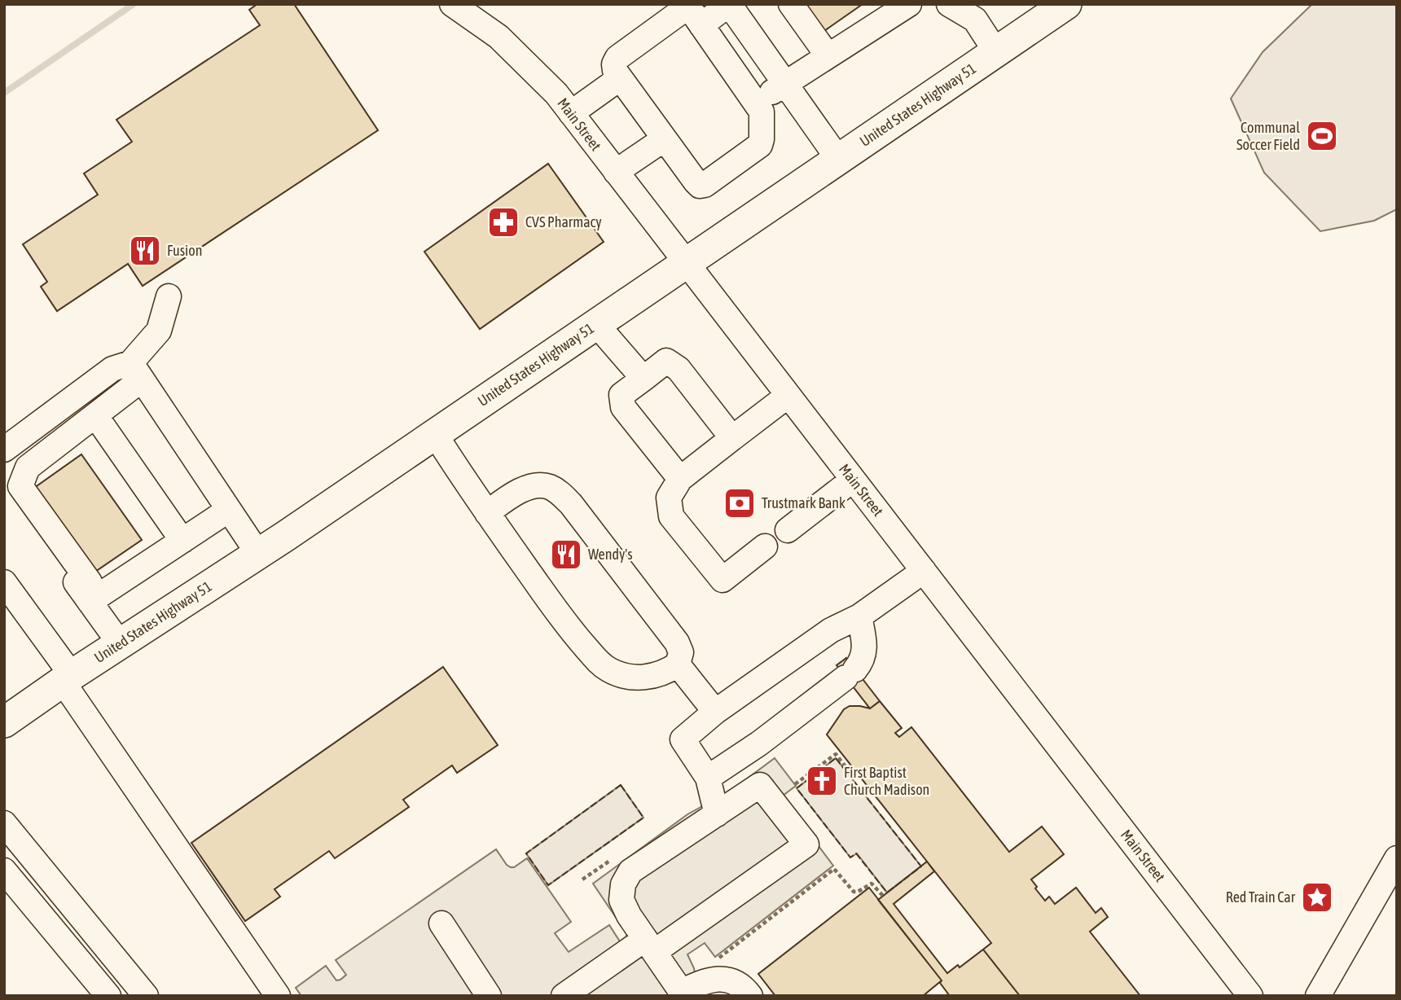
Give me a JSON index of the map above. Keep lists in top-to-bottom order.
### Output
{
  "streets": {
    "main road": ["United States Highway 51"],
    "street": ["Main Street"]
  },
  "crossings": [
    ["United States Highway 51", "Main Street"]
  ],
  "places": {
    "sports": ["Communal Soccer Field"],
    "pharmacy": ["CVS Pharmacy"],
    "restaurant": ["Fusion", "Wendy's"],
    "bank": ["Trustmark Bank"],
    "church": ["First Baptist Church Madison"],
    "place": ["Red Train Car"]
  }
}
